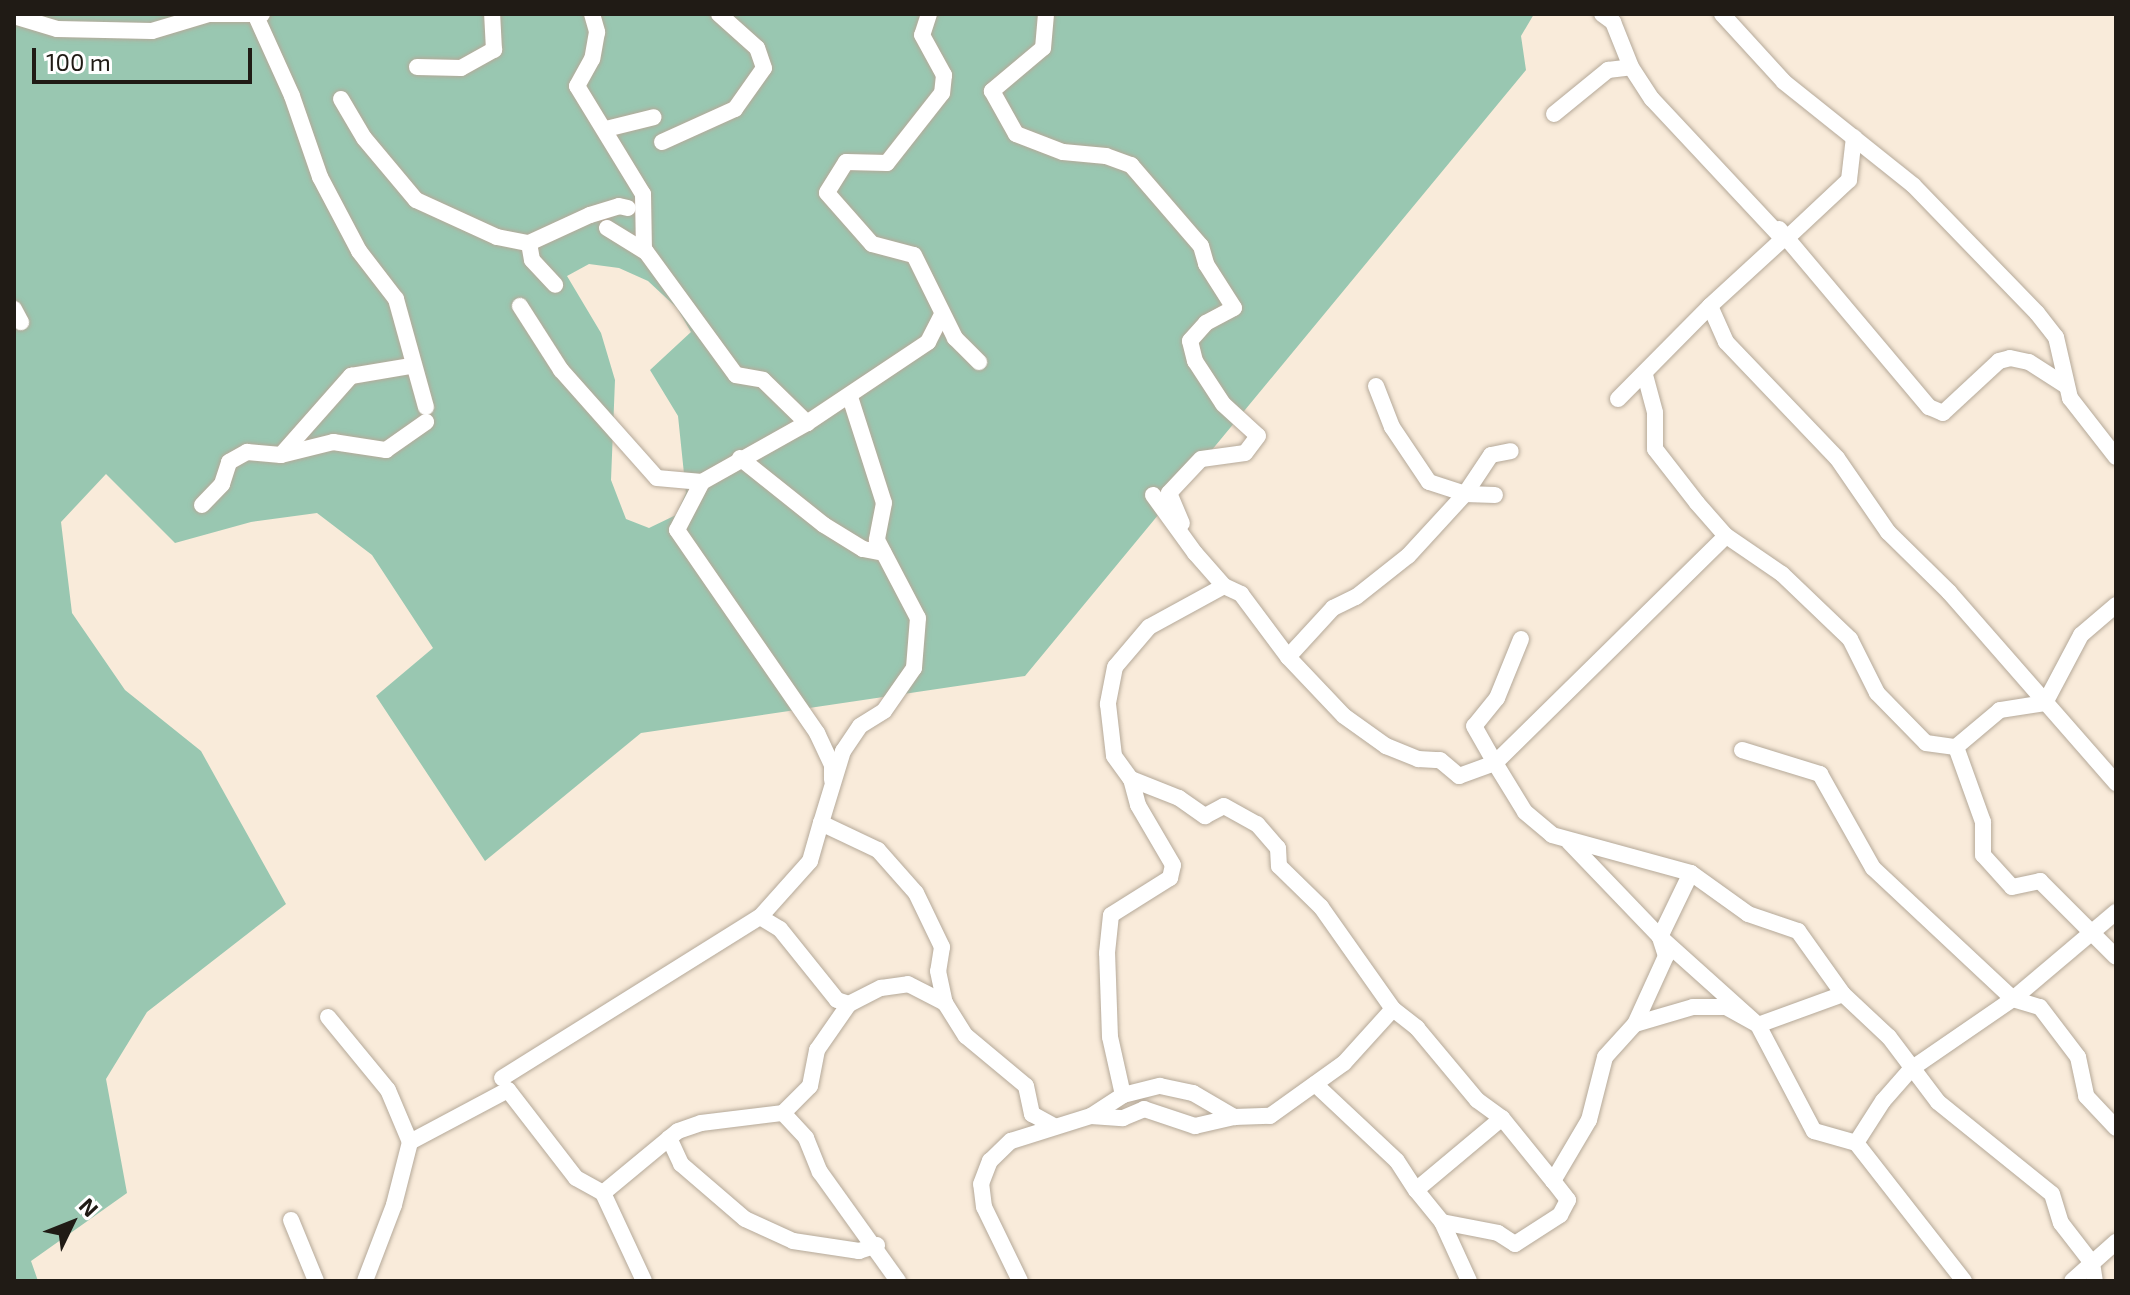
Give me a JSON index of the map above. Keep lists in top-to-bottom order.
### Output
{
  "scale_bar": "100 m",
  "north": "top right"
}
